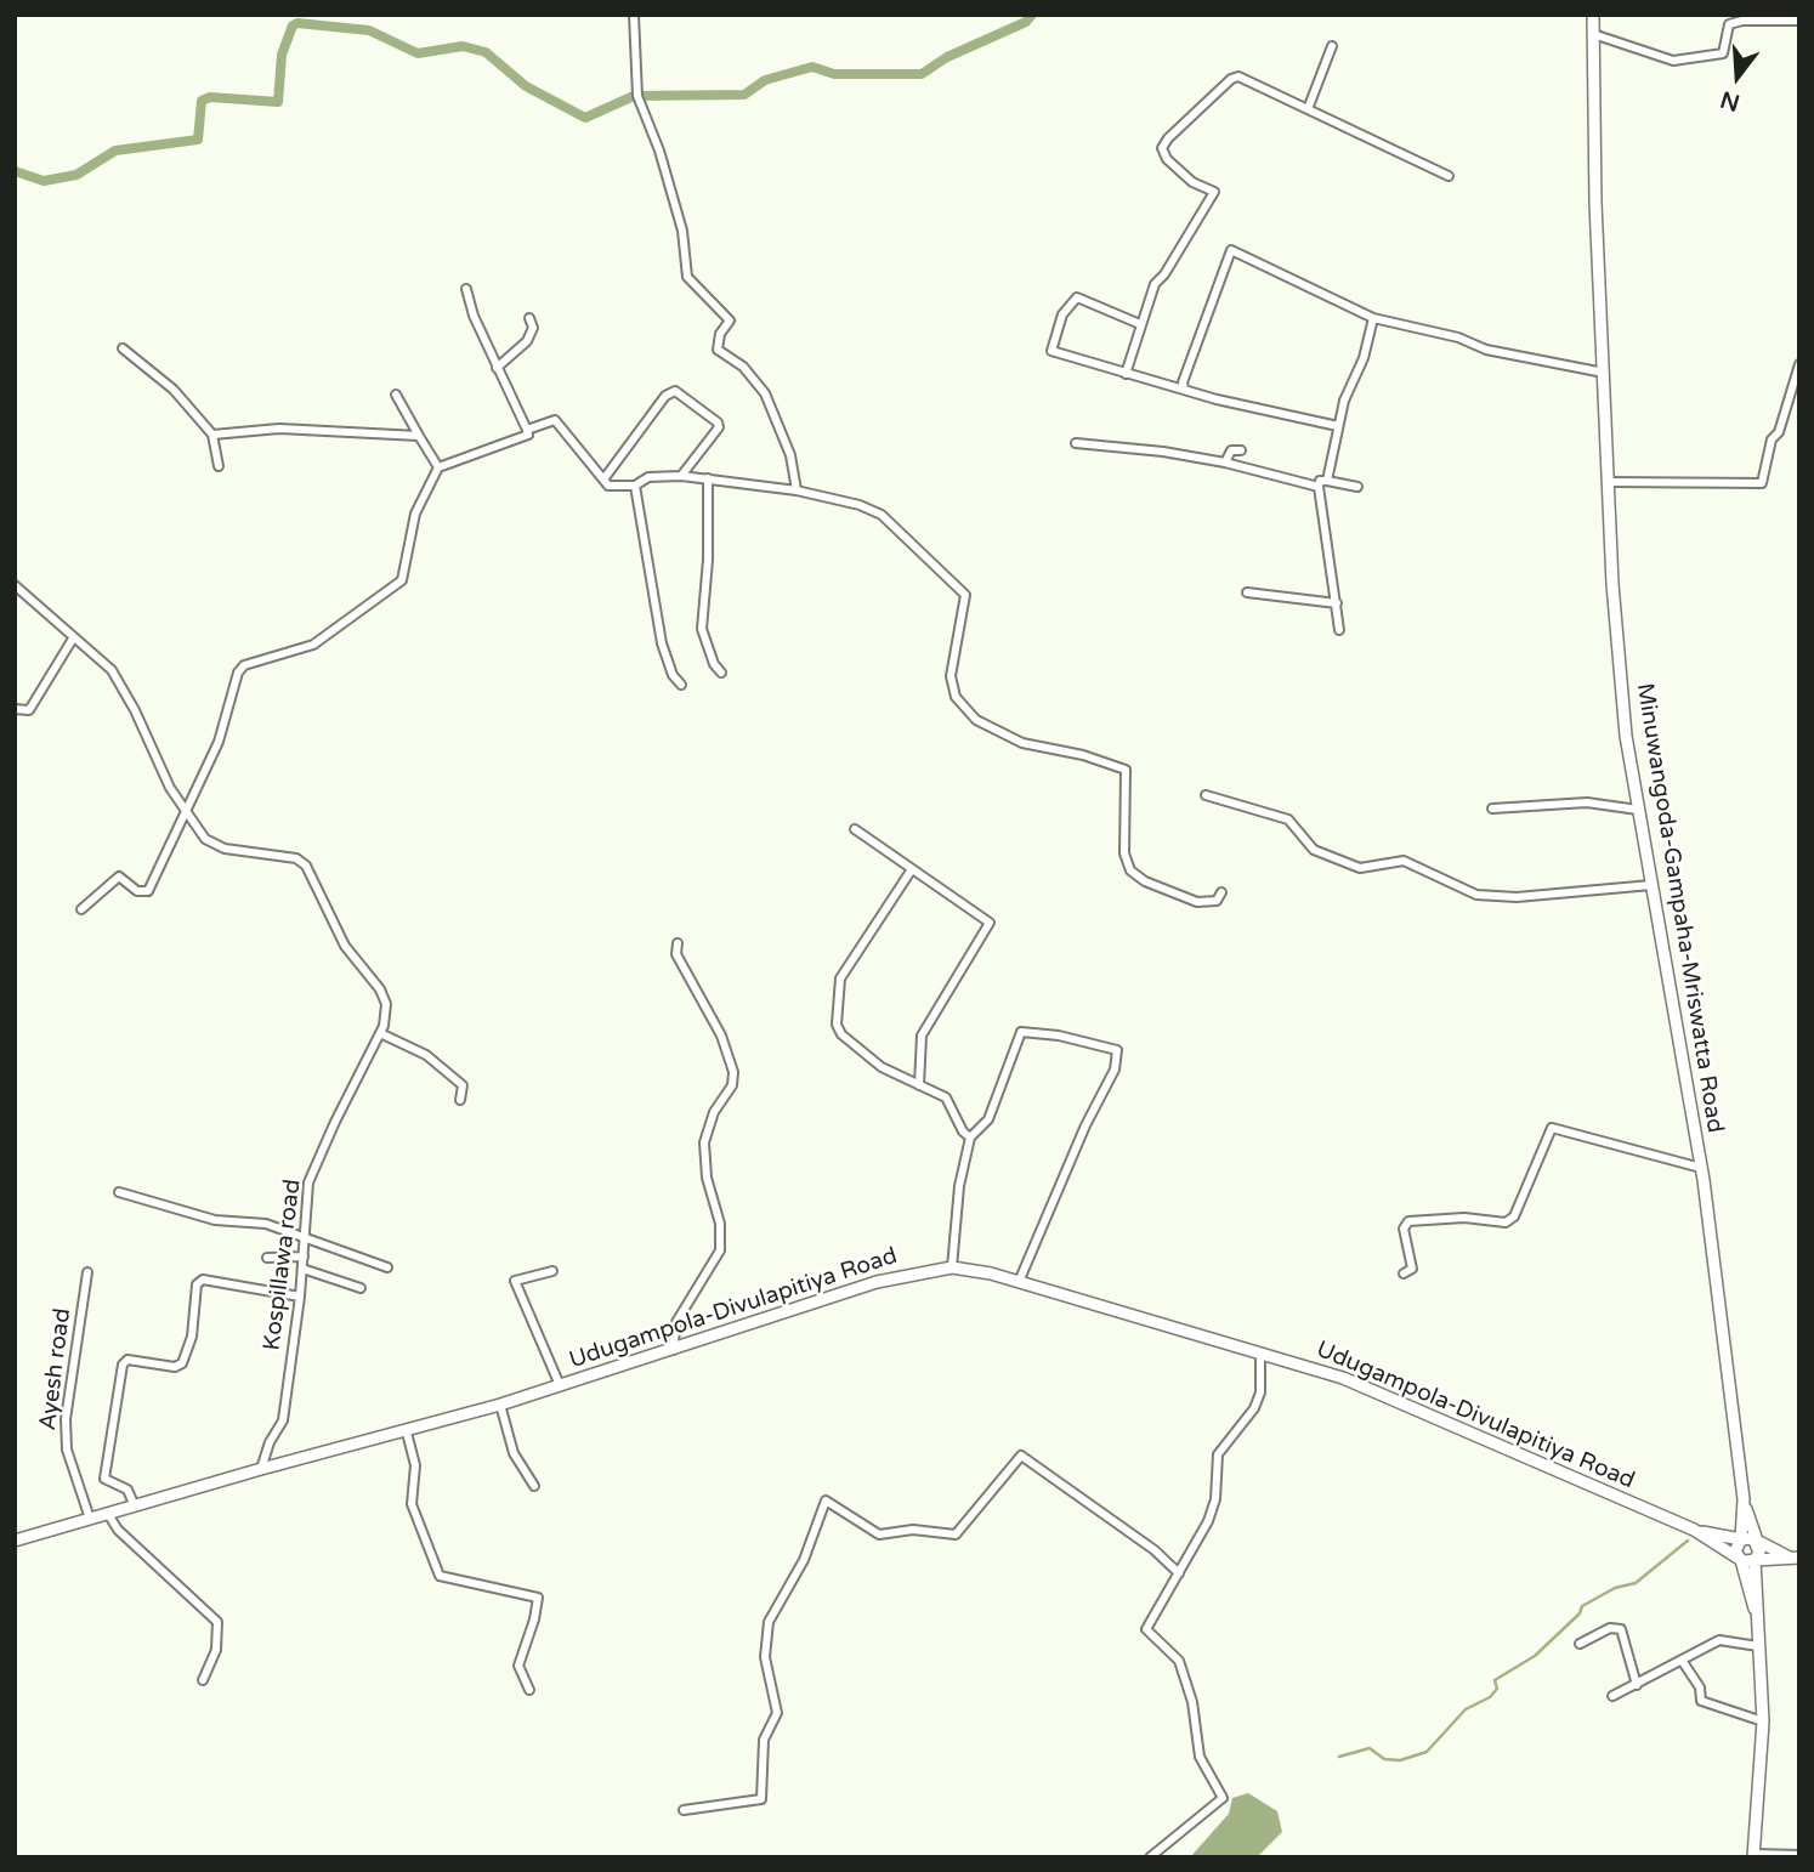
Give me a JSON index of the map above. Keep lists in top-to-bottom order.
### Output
{
  "streets": {
    "main road": ["Minuwangoda-Gampaha-Mriswatta Road", "Udugampola-Divulapitiya Road"],
    "street": ["Kospillawa road", "Ayesh road"]
  },
  "crossings": [
    ["Minuwangoda-Gampaha-Mriswatta Road", "Udugampola-Divulapitiya Road"],
    ["Kospillawa road", "Udugampola-Divulapitiya Road"],
    ["Udugampola-Divulapitiya Road", "Ayesh road"]
  ],
  "north": "bottom"
}
